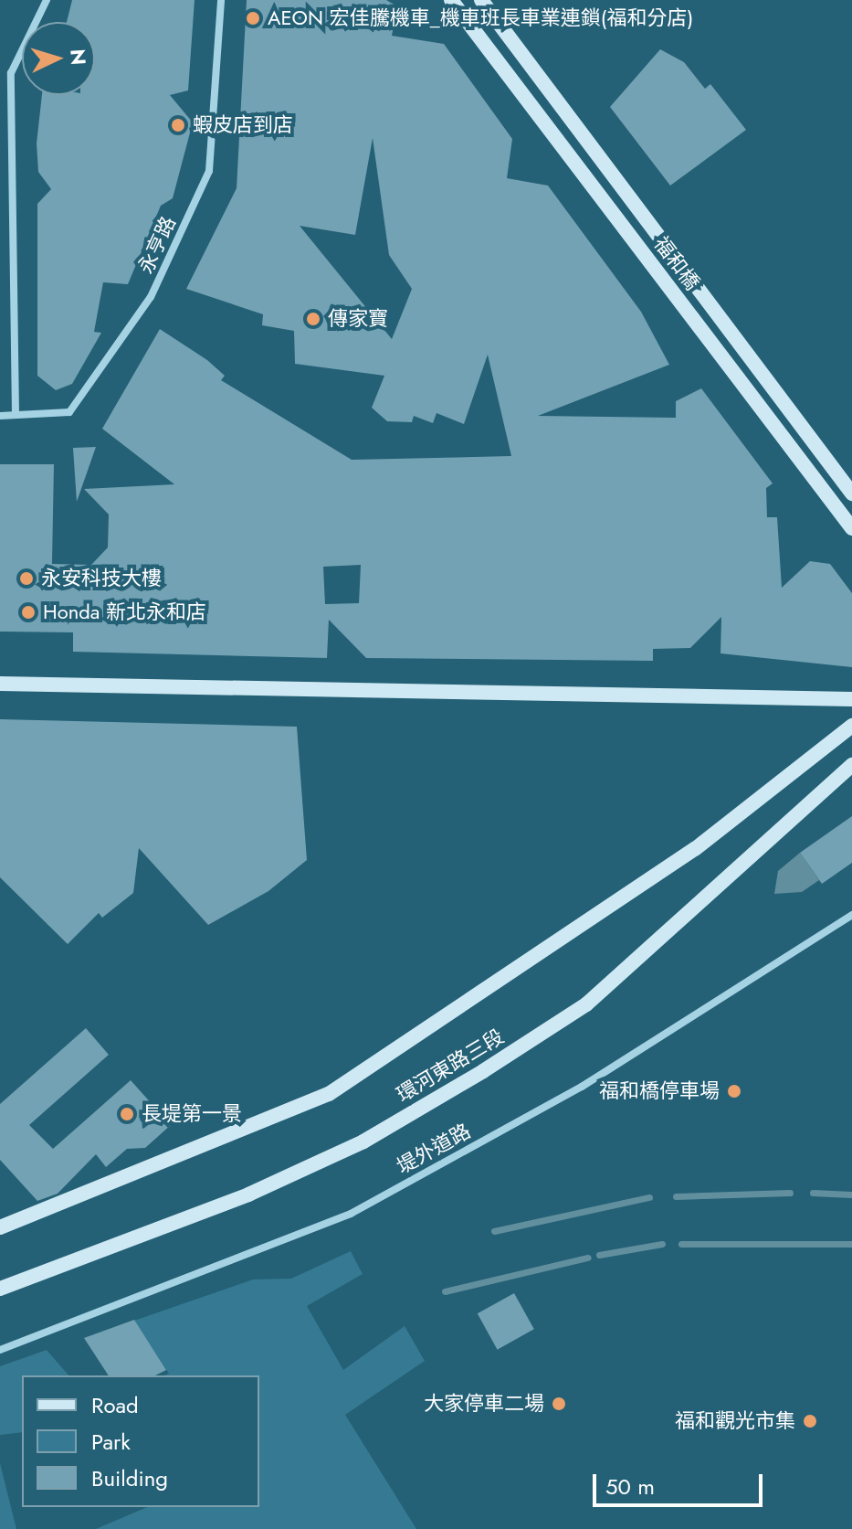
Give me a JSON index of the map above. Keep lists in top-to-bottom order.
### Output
{
  "streets": {
    "main road": ["福和橋", "環河東路三段"],
    "street": ["永亨路", "堤外道路"]
  },
  "places": [
    "AEON 宏佳騰機車_機車班長車業連鎖(福和分店)",
    "蝦皮店到店",
    "傳家寶",
    "永安科技大樓",
    "Honda 新北永和店",
    "福和橋停車場",
    "長堤第一景",
    "大家停車二場",
    "福和觀光市集"
  ],
  "legend": ["Road", "Park", "Building"],
  "scale_bar": "50 m",
  "north": "right"
}
